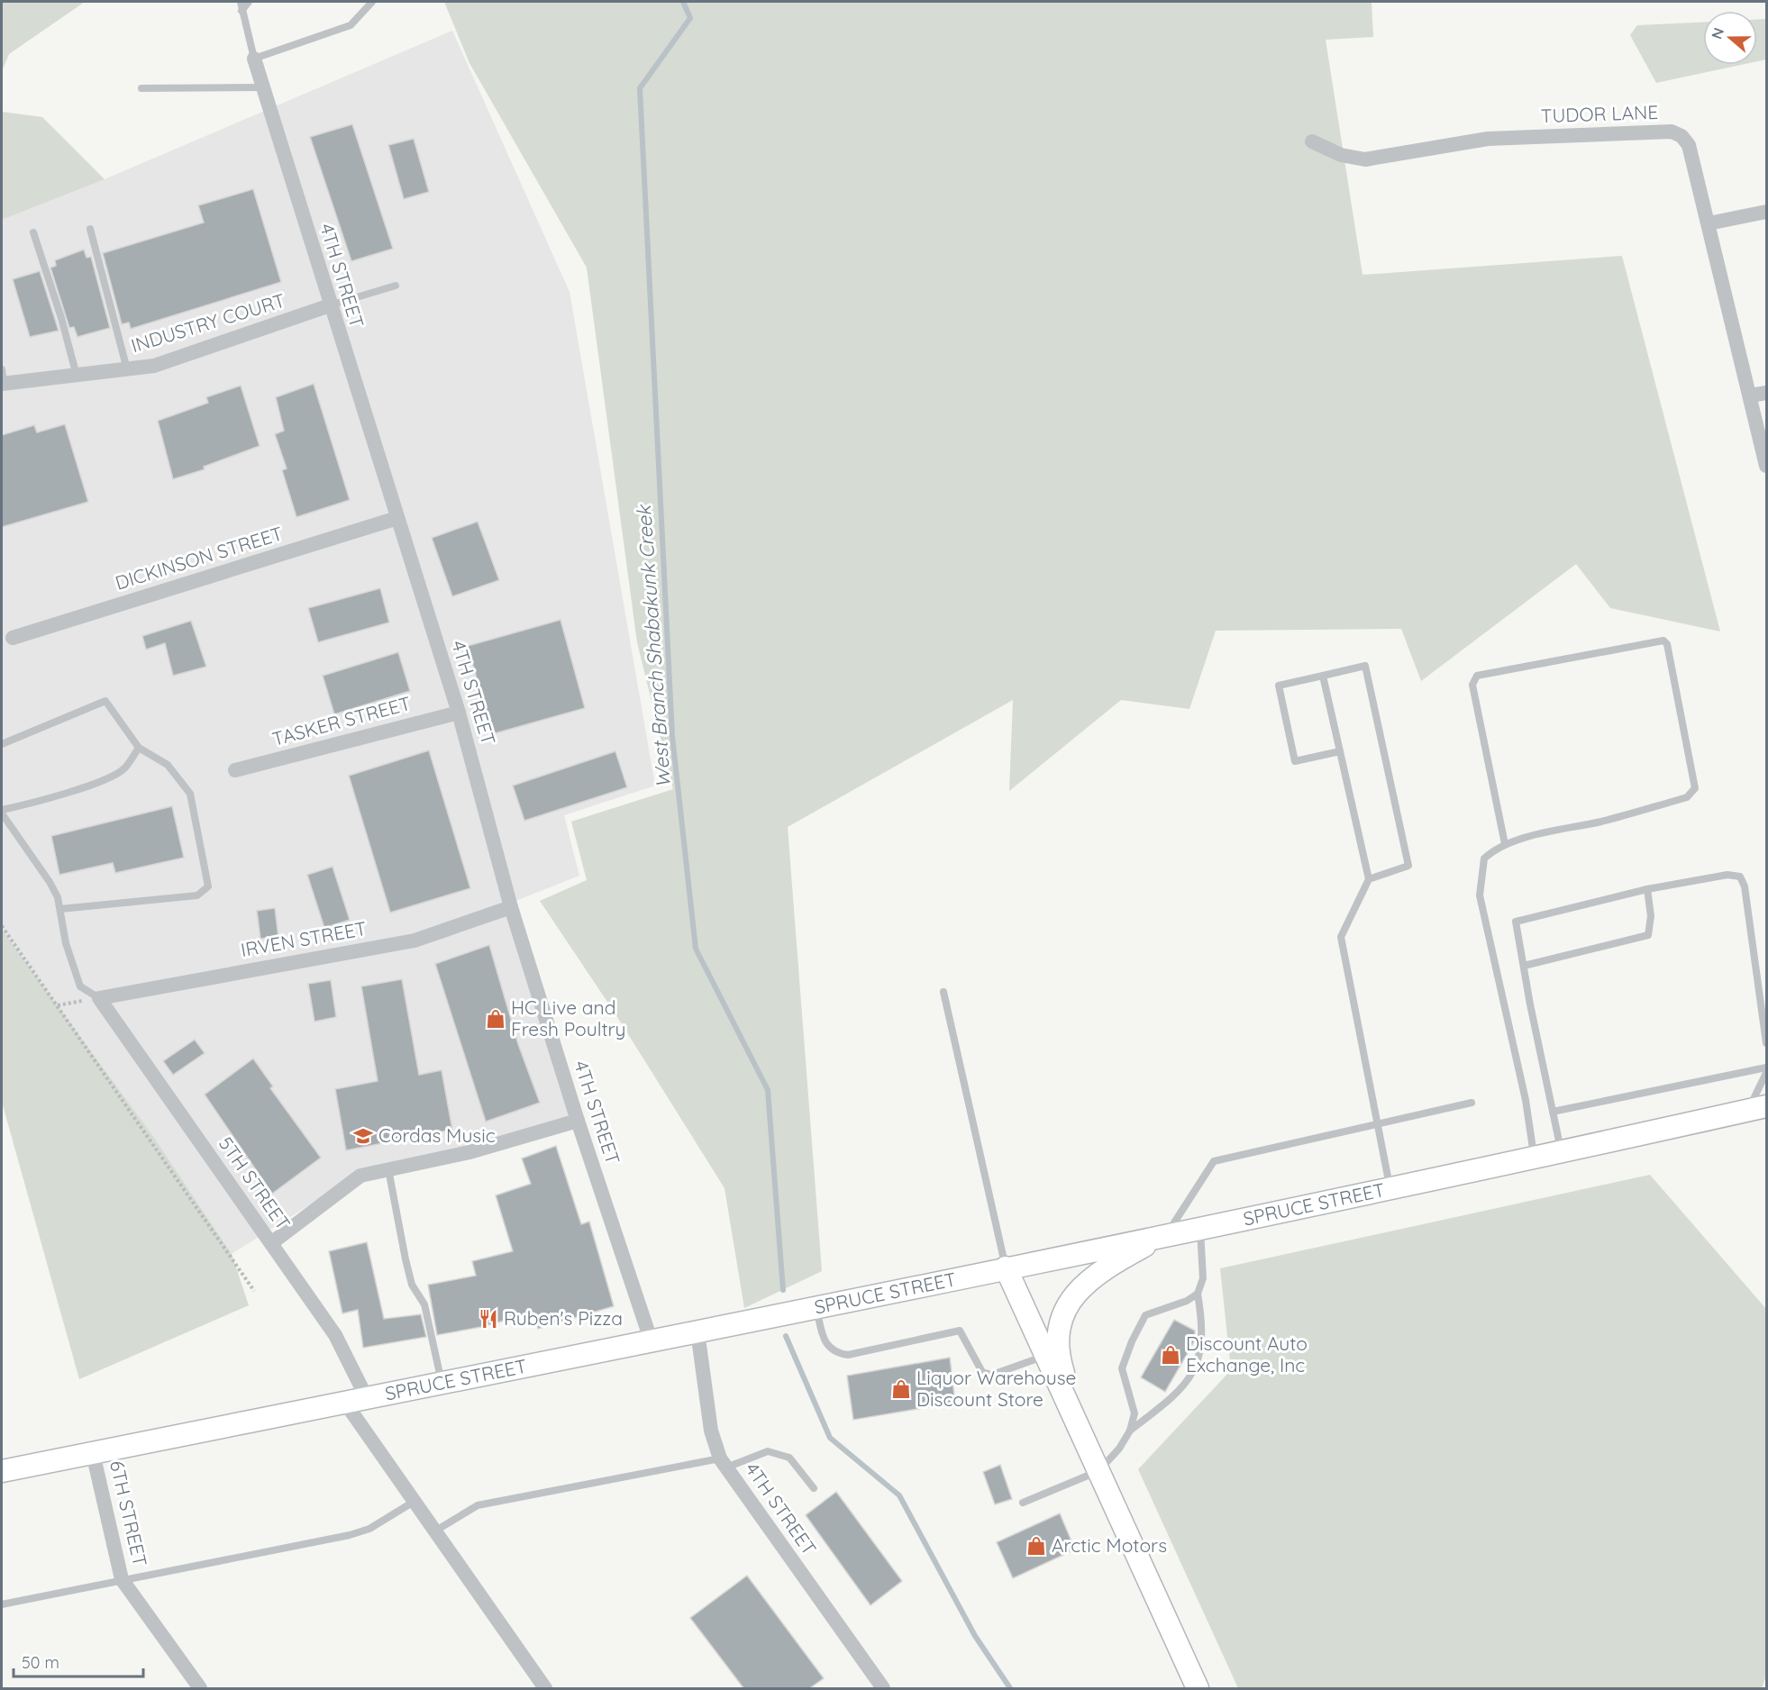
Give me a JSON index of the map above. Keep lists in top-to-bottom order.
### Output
{
  "streets": {
    "street": [
      "TUDOR LANE",
      "4TH STREET",
      "INDUSTRY COURT",
      "DICKINSON STREET",
      "TASKER STREET",
      "IRVEN STREET",
      "5TH STREET",
      "SPRUCE STREET",
      "6TH STREET"
    ]
  },
  "crossings": [
    ["4TH STREET", "INDUSTRY COURT"],
    ["4TH STREET", "DICKINSON STREET"],
    ["4TH STREET", "TASKER STREET"],
    ["4TH STREET", "IRVEN STREET"],
    ["4TH STREET", "SPRUCE STREET"],
    ["IRVEN STREET", "5TH STREET"],
    ["5TH STREET", "SPRUCE STREET"],
    ["SPRUCE STREET", "6TH STREET"]
  ],
  "water": ["West Branch Shabakunk Creek"],
  "places": {
    "shop": [
      "HC Live and Fresh Poultry",
      "Discount Auto Exchange, Inc",
      "Liquor Warehouse Discount Store",
      "Arctic Motors"
    ],
    "school or university": ["Cordas Music"],
    "restaurant": ["Ruben's Pizza"]
  },
  "scale_bar": "50 m",
  "north": "left"
}
